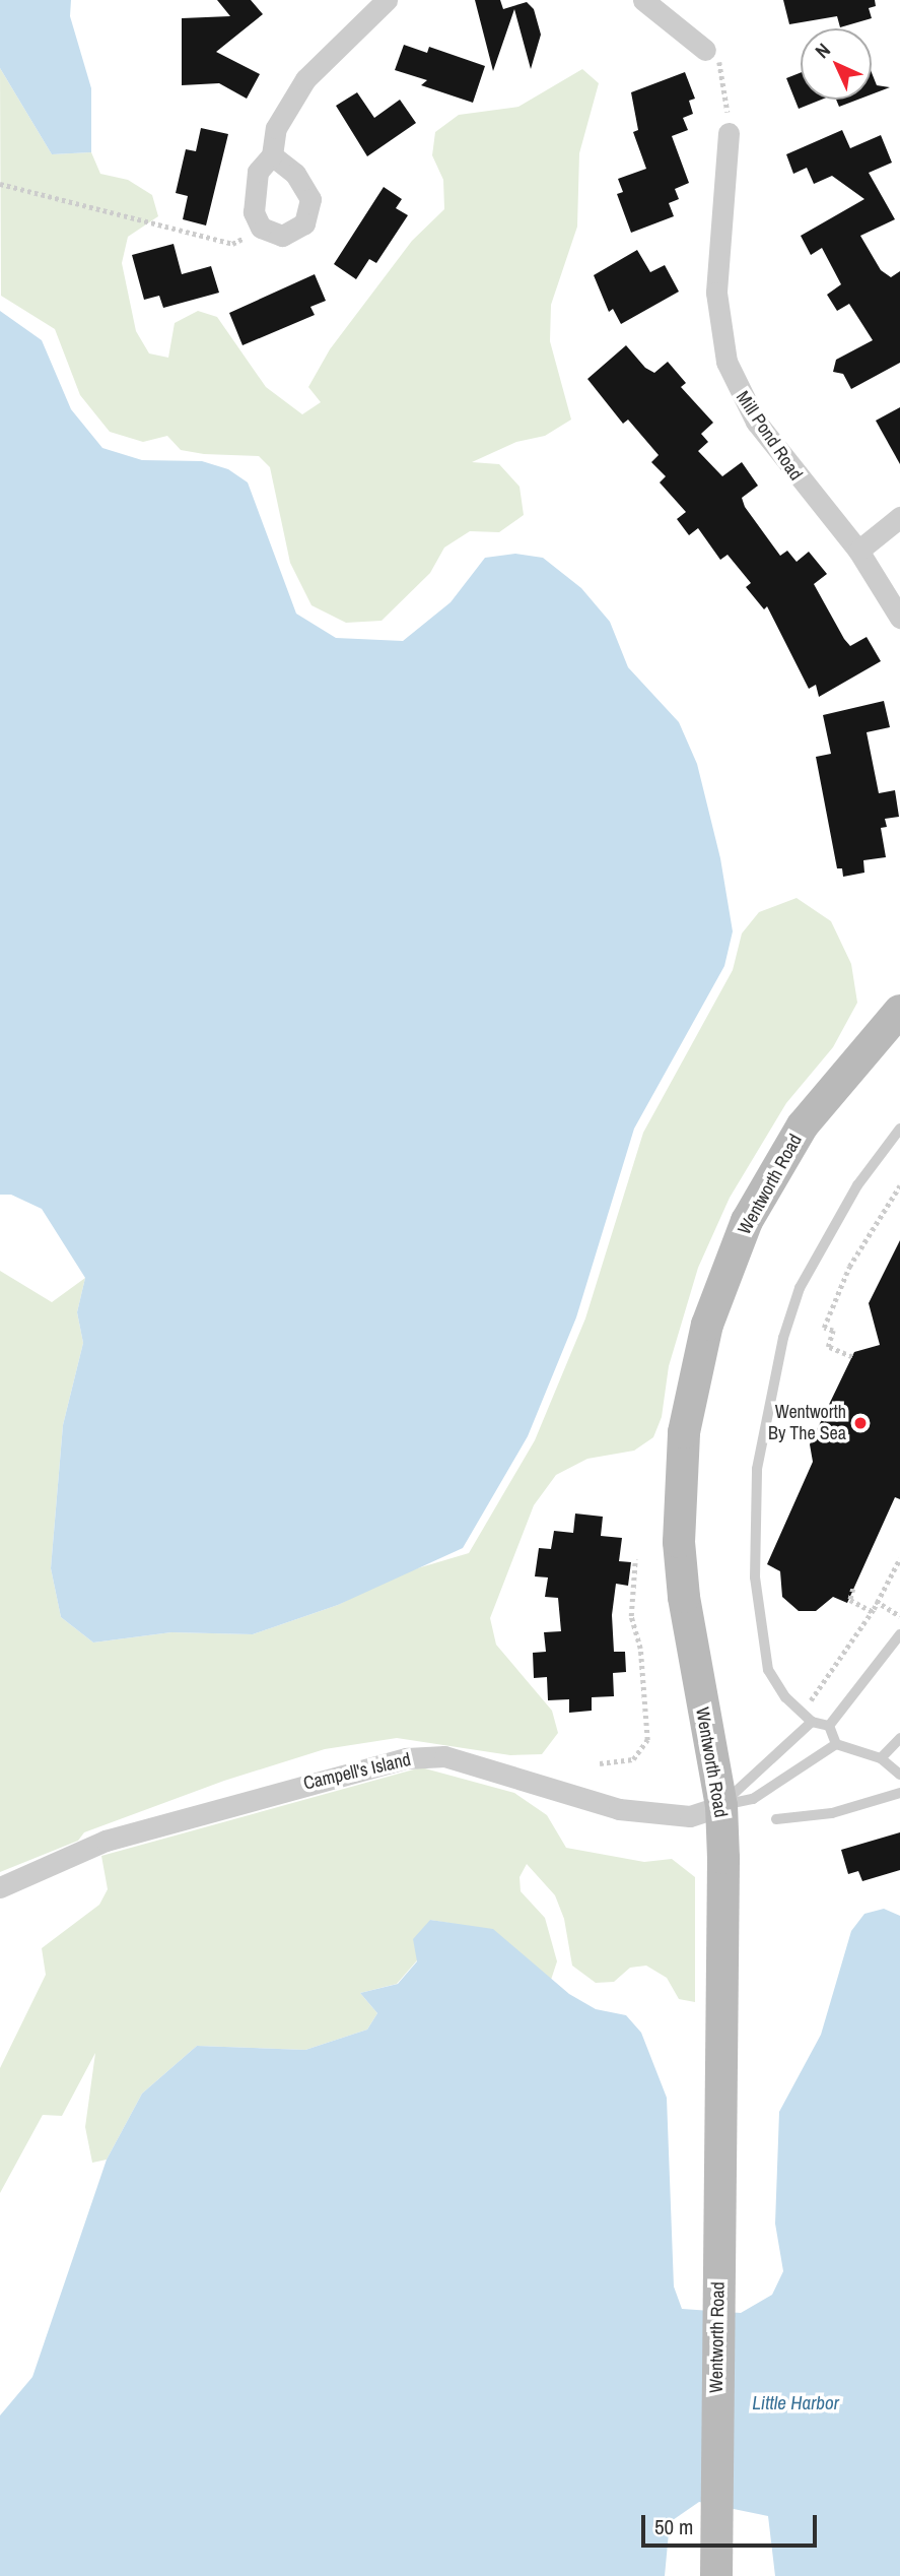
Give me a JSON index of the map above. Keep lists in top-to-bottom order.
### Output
{
  "streets": {
    "main road": ["Wentworth Road"],
    "street": ["Mill Pond Road", "Campell's Island"]
  },
  "crossings": [
    ["Wentworth Road", "Campell's Island"]
  ],
  "water": ["Little Harbor"],
  "places": ["Wentworth By The Sea"],
  "scale_bar": "50 m",
  "north": "top left"
}
